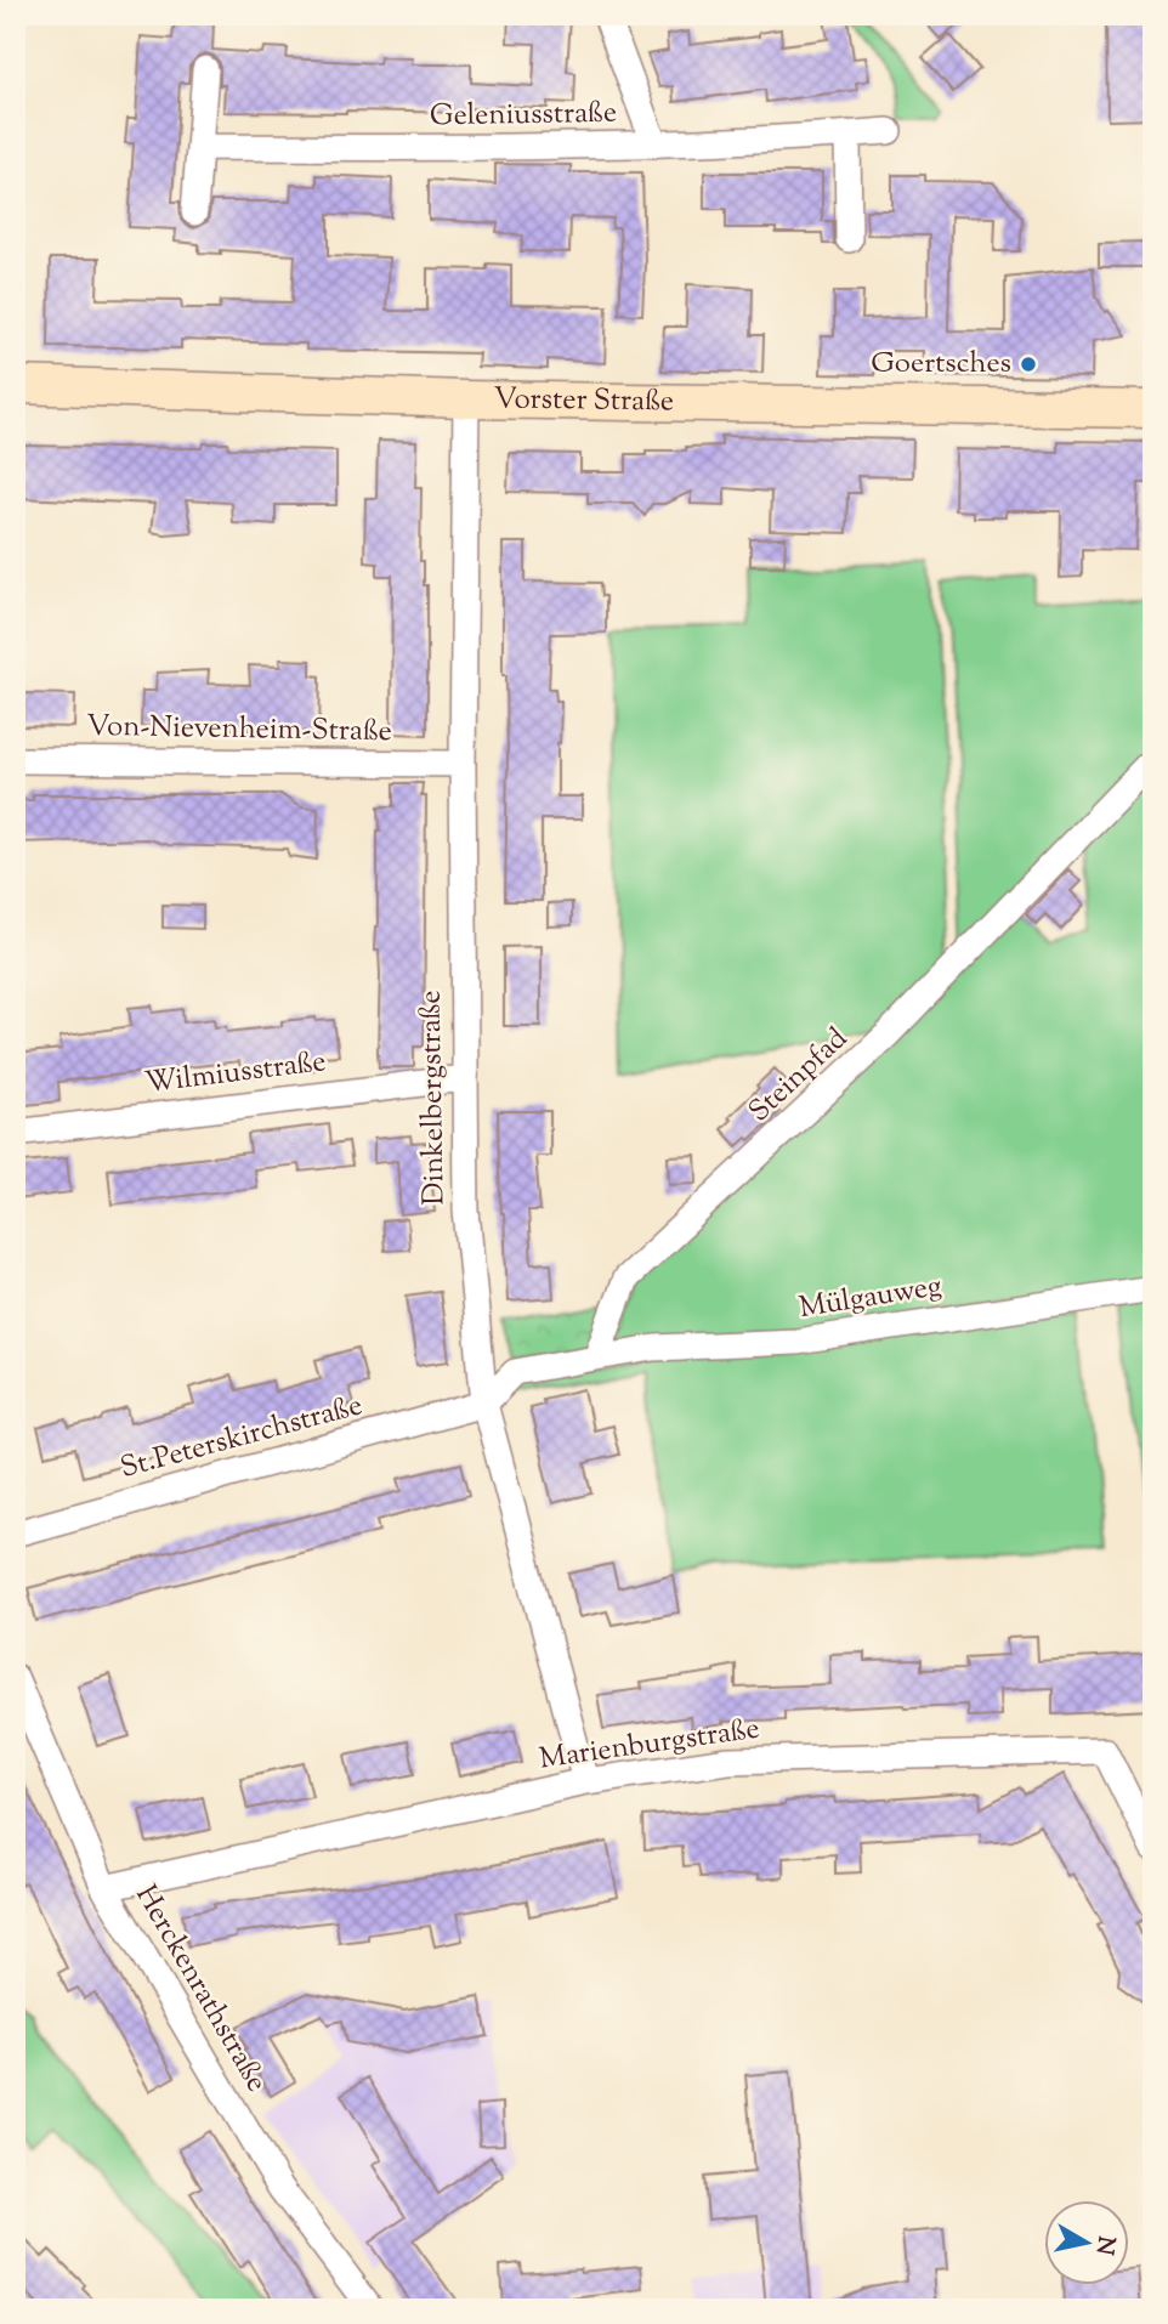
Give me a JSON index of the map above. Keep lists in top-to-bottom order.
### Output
{
  "streets": {
    "main road": ["Vorster Straße"],
    "street": [
      "Geleniusstraße",
      "Von-Nievenheim-Straße",
      "Wilmiusstraße",
      "Steinpfad",
      "Dinkelbergstraße",
      "Mülgauweg",
      "St.Peterskirchstraße",
      "Marienburgstraße",
      "Herckenrathstraße"
    ]
  },
  "crossings": [
    ["Vorster Straße", "Dinkelbergstraße"],
    ["Von-Nievenheim-Straße", "Dinkelbergstraße"],
    ["Wilmiusstraße", "Dinkelbergstraße"],
    ["Steinpfad", "Mülgauweg"],
    ["Dinkelbergstraße", "St.Peterskirchstraße"],
    ["Dinkelbergstraße", "Marienburgstraße"],
    ["Marienburgstraße", "Herckenrathstraße"]
  ],
  "places": ["Goertsches"],
  "north": "right"
}
